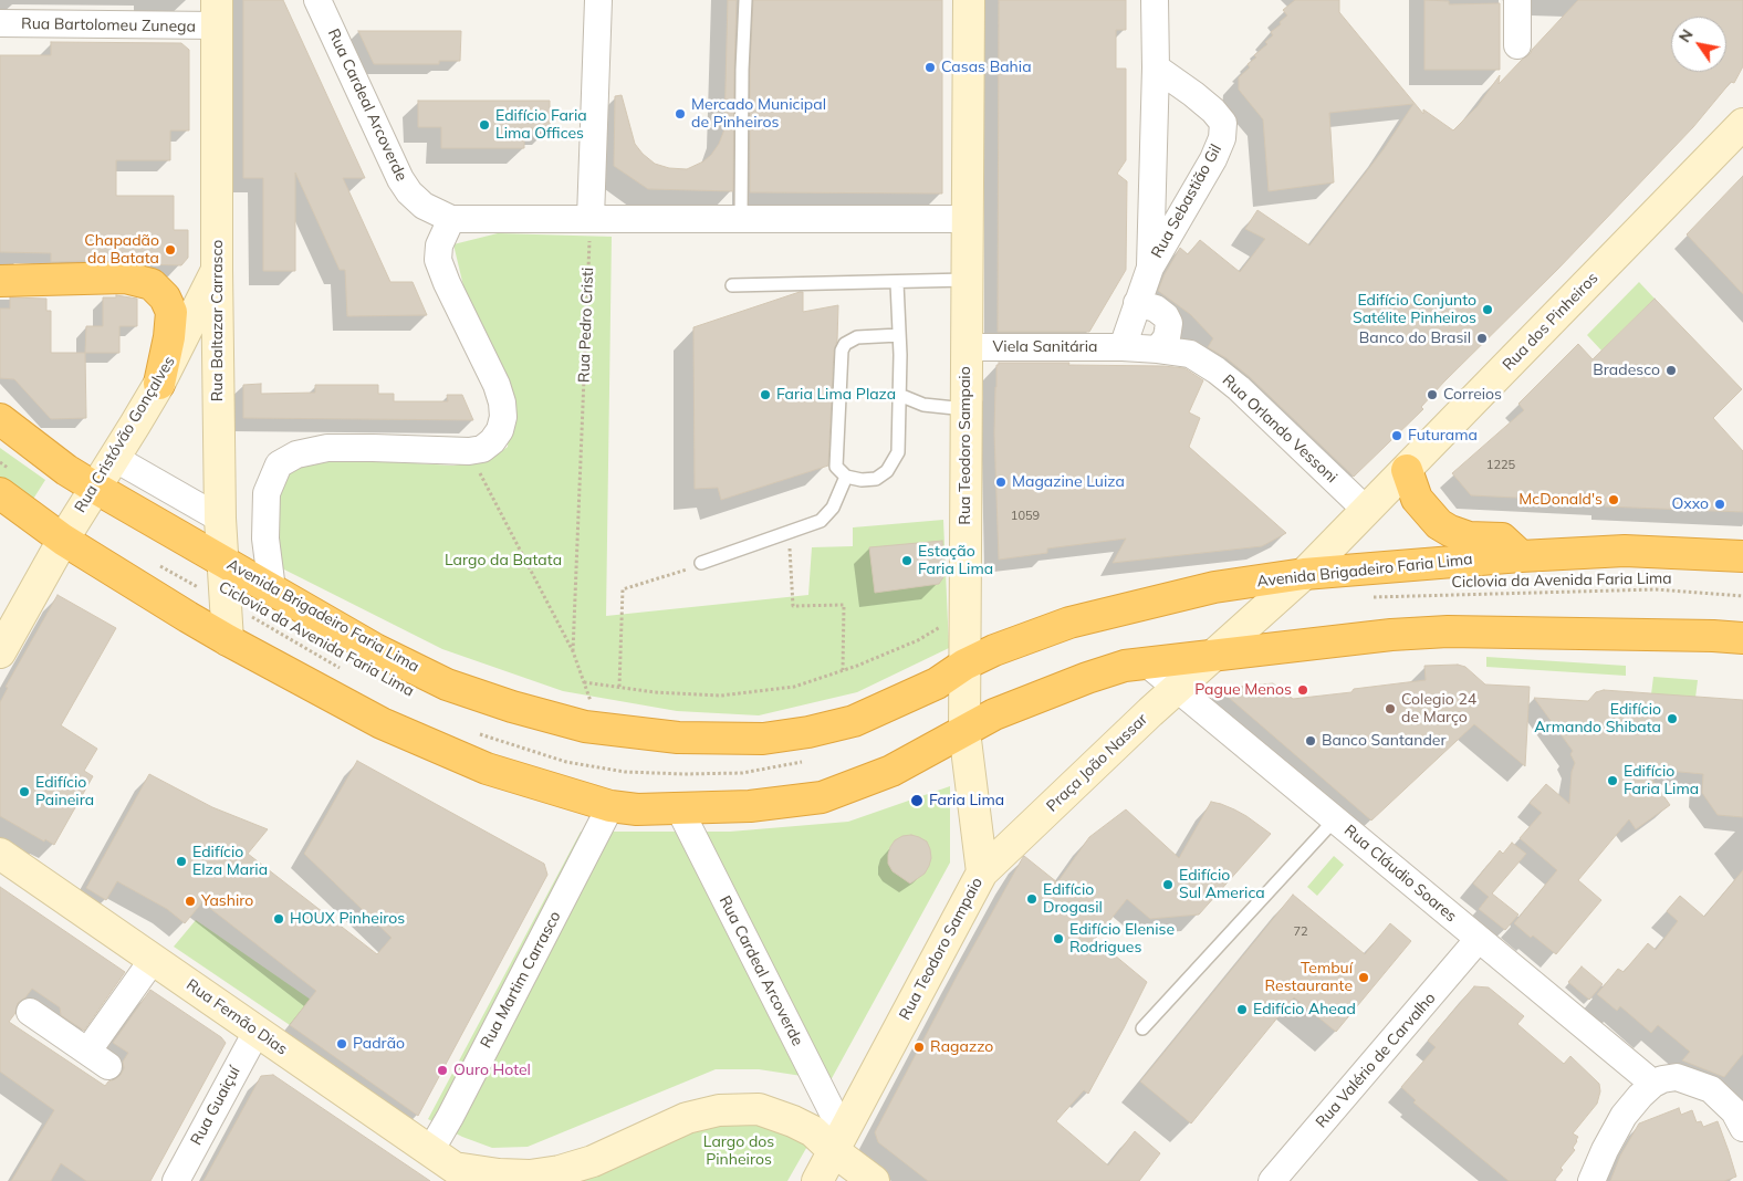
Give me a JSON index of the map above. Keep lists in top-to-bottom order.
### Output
{
  "streets": {
    "highway": ["Avenida Brigadeiro Faria Lima"],
    "main road": [
      "Rua Cardeal Arcoverde",
      "Rua Baltazar Carrasco",
      "Rua dos Pinheiros",
      "Rua Cristóvão Gonçalves",
      "Rua Teodoro Sampaio",
      "Praça João Nassar",
      "Rua Fernão Dias"
    ],
    "street": [
      "Rua Bartolomeu Zunega",
      "Rua Sebastião Gil",
      "Viela Sanitária",
      "Rua Orlando Vessoni",
      "Rua Cláudio Soares",
      "Rua Martim Carrasco",
      "Rua Valério de Carvalho",
      "Rua Guaiçuí"
    ],
    "path": ["Rua Pedro Cristi", "Ciclovia da Avenida Faria Lima"]
  },
  "crossings": [
    ["Rua Bartolomeu Zunega", "Rua Baltazar Carrasco"],
    ["Rua Cardeal Arcoverde", "Rua Teodoro Sampaio"],
    ["Rua Sebastião Gil", "Viela Sanitária"],
    ["Rua Sebastião Gil", "Rua Orlando Vessoni"],
    ["Rua Baltazar Carrasco", "Rua Cristóvão Gonçalves"],
    ["Rua Baltazar Carrasco", "Avenida Brigadeiro Faria Lima"],
    ["Rua Baltazar Carrasco", "Ciclovia da Avenida Faria Lima"],
    ["Rua dos Pinheiros", "Rua Orlando Vessoni"],
    ["Rua dos Pinheiros", "Avenida Brigadeiro Faria Lima"],
    ["Rua dos Pinheiros", "Praça João Nassar"],
    ["Viela Sanitária", "Rua Orlando Vessoni"],
    ["Viela Sanitária", "Rua Teodoro Sampaio"],
    ["Rua Cristóvão Gonçalves", "Avenida Brigadeiro Faria Lima"],
    ["Rua Teodoro Sampaio", "Avenida Brigadeiro Faria Lima"],
    ["Rua Teodoro Sampaio", "Praça João Nassar"],
    ["Praça João Nassar", "Rua Cláudio Soares"],
    ["Rua Cláudio Soares", "Rua Valério de Carvalho"],
    ["Rua Martim Carrasco", "Rua Fernão Dias"],
    ["Rua Fernão Dias", "Rua Guaiçuí"]
  ],
  "parks": ["Largo da Batata", "Largo dos Pinheiros"],
  "places": [
    "Casas Bahia",
    "Mercado Municipal de Pinheiros",
    "Edifício Faria Lima Offices",
    "Chapadão da Batata",
    "Edifício Conjunto Satélite Pinheiros",
    "Banco do Brasil",
    "Bradesco",
    "Faria Lima Plaza",
    "Correios",
    "Futurama",
    "Magazine Luiza",
    "McDonald's",
    "Oxxo",
    "Estação Faria Lima",
    "Pague Menos",
    "Colegio 24 de Março",
    "Edifício Armando Shibata",
    "Banco Santander",
    "Edifício Faria Lima",
    "Edifício Paineira",
    "Faria Lima",
    "Edifício Elza Maria",
    "Edifício Sul America",
    "Edifício Drogasil",
    "Yashiro",
    "HOUX Pinheiros",
    "Edifício Elenise Rodrigues",
    "Tembuí Restaurante",
    "Edifício Ahead",
    "Padrão",
    "Ragazzo",
    "Ouro Hotel"
  ],
  "house_numbers": ["1225", "1059", "72"],
  "north": "top left"
}
